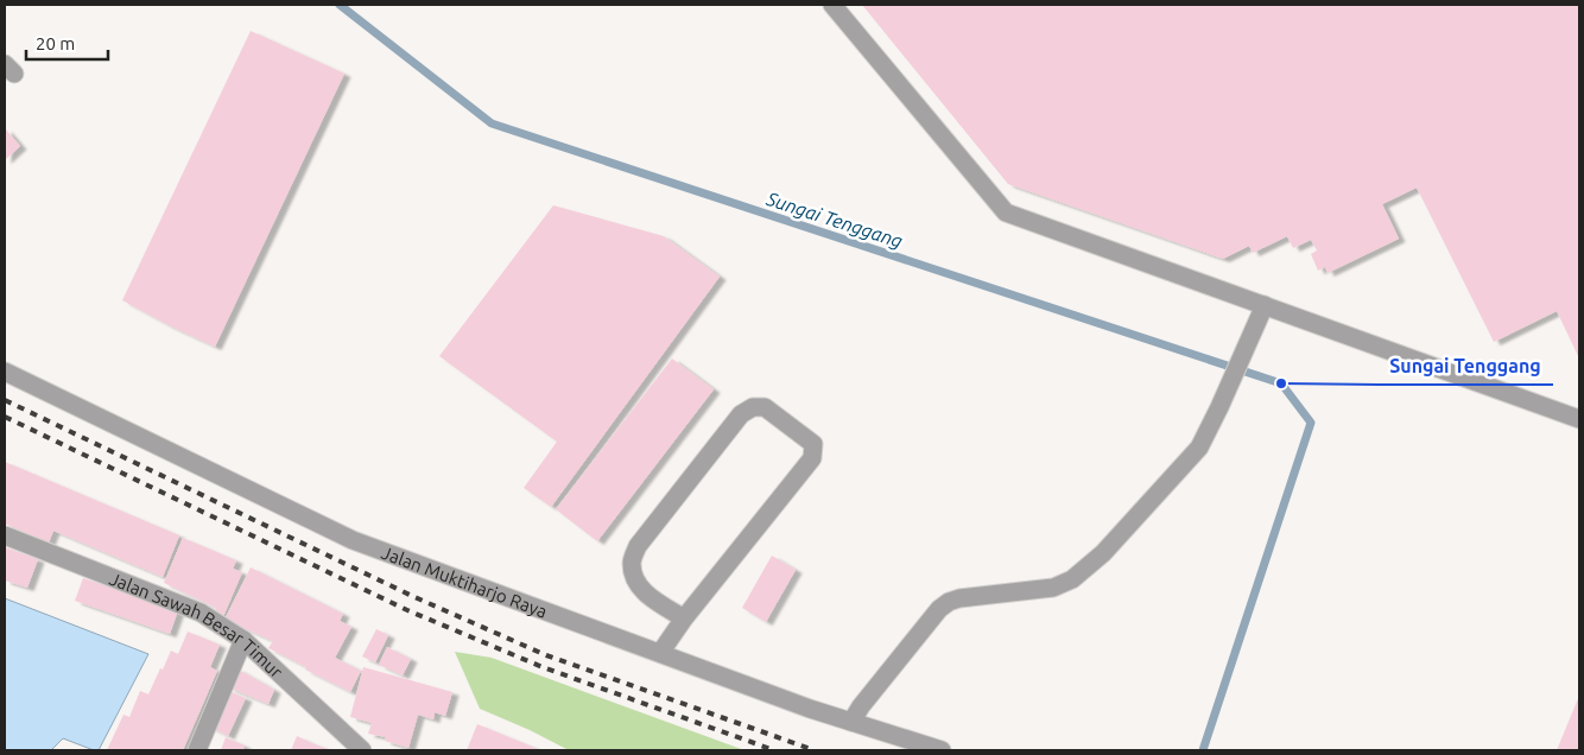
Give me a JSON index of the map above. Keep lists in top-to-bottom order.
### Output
{
  "streets": {
    "street": ["Jalan Muktiharjo Raya", "Jalan Sawah Besar Timur"]
  },
  "water": ["Sungai Tenggang"],
  "places": ["Sungai Tenggang"],
  "scale_bar": "20 m"
}
